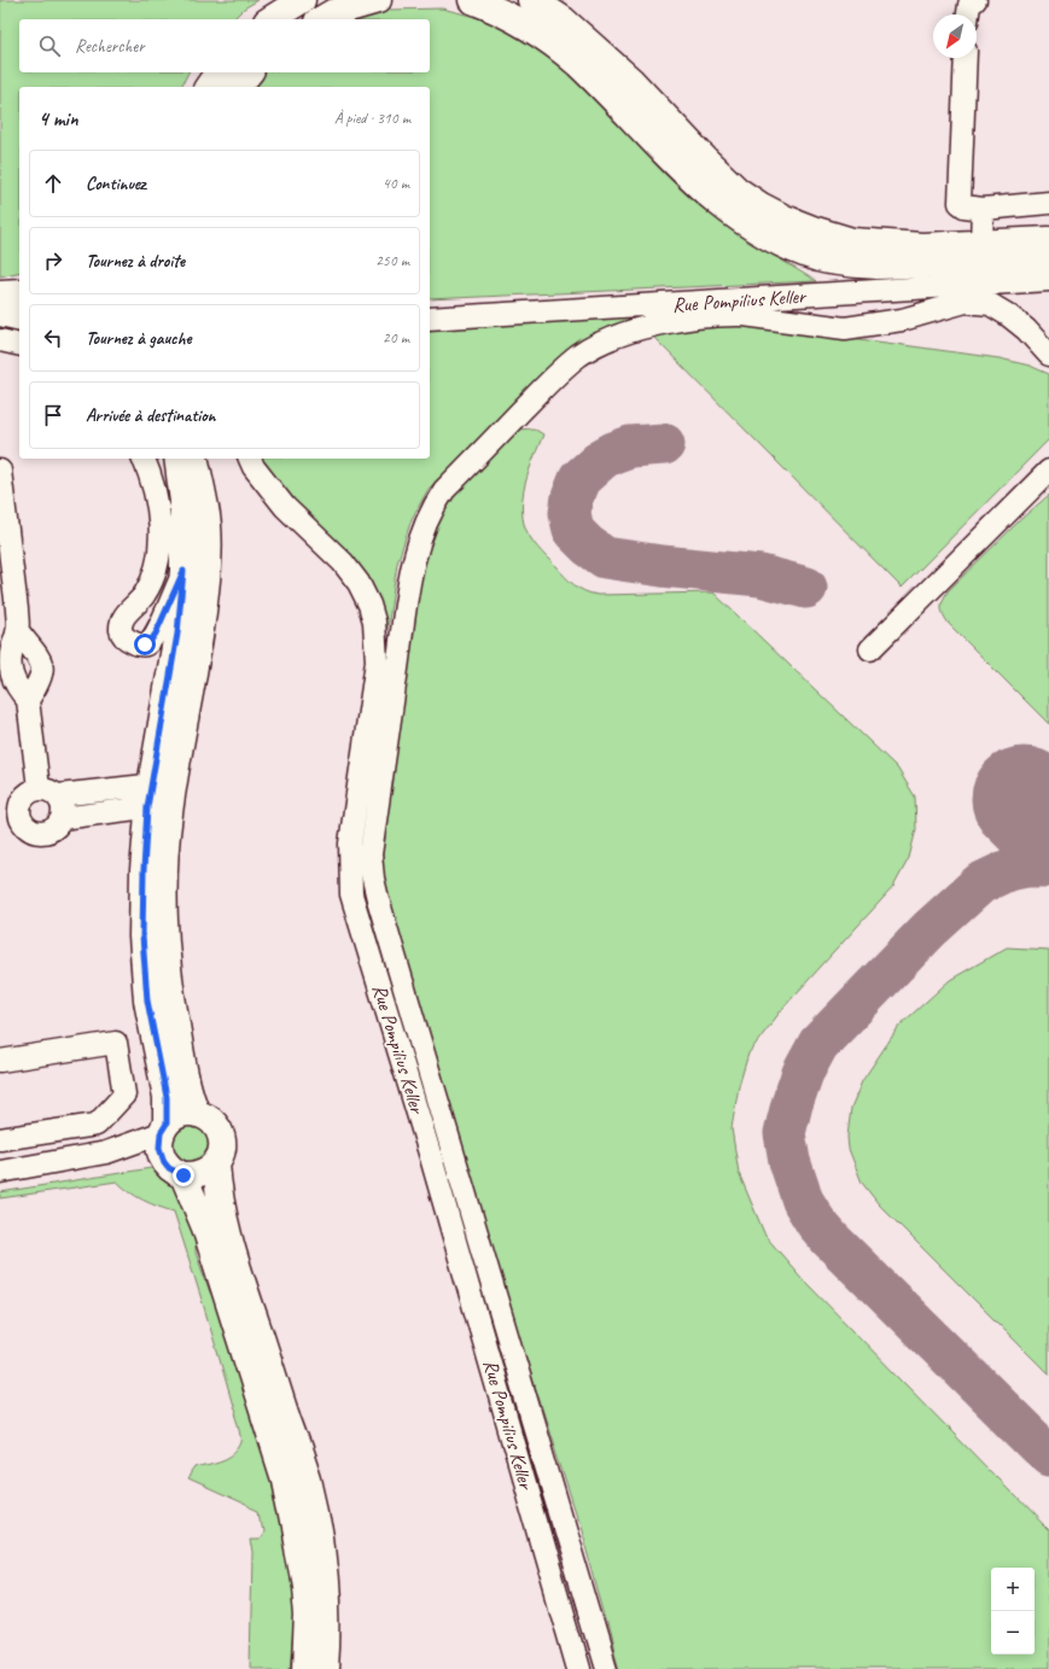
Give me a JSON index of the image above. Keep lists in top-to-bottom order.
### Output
{
  "streets": {
    "street": ["Rue Pompilius Keller"]
  },
  "north": "bottom left",
  "page": {
    "search": "Rechercher",
    "heading": ["4 min", "À pied · 310 m"],
    "list": [
      ["Continuez", "40 m"],
      ["Tournez à droite", "250 m"],
      ["Tournez à gauche", "20 m"],
      "Arrivée à destination"
    ],
    "map_buttons": ["+", "−"]
  }
}
